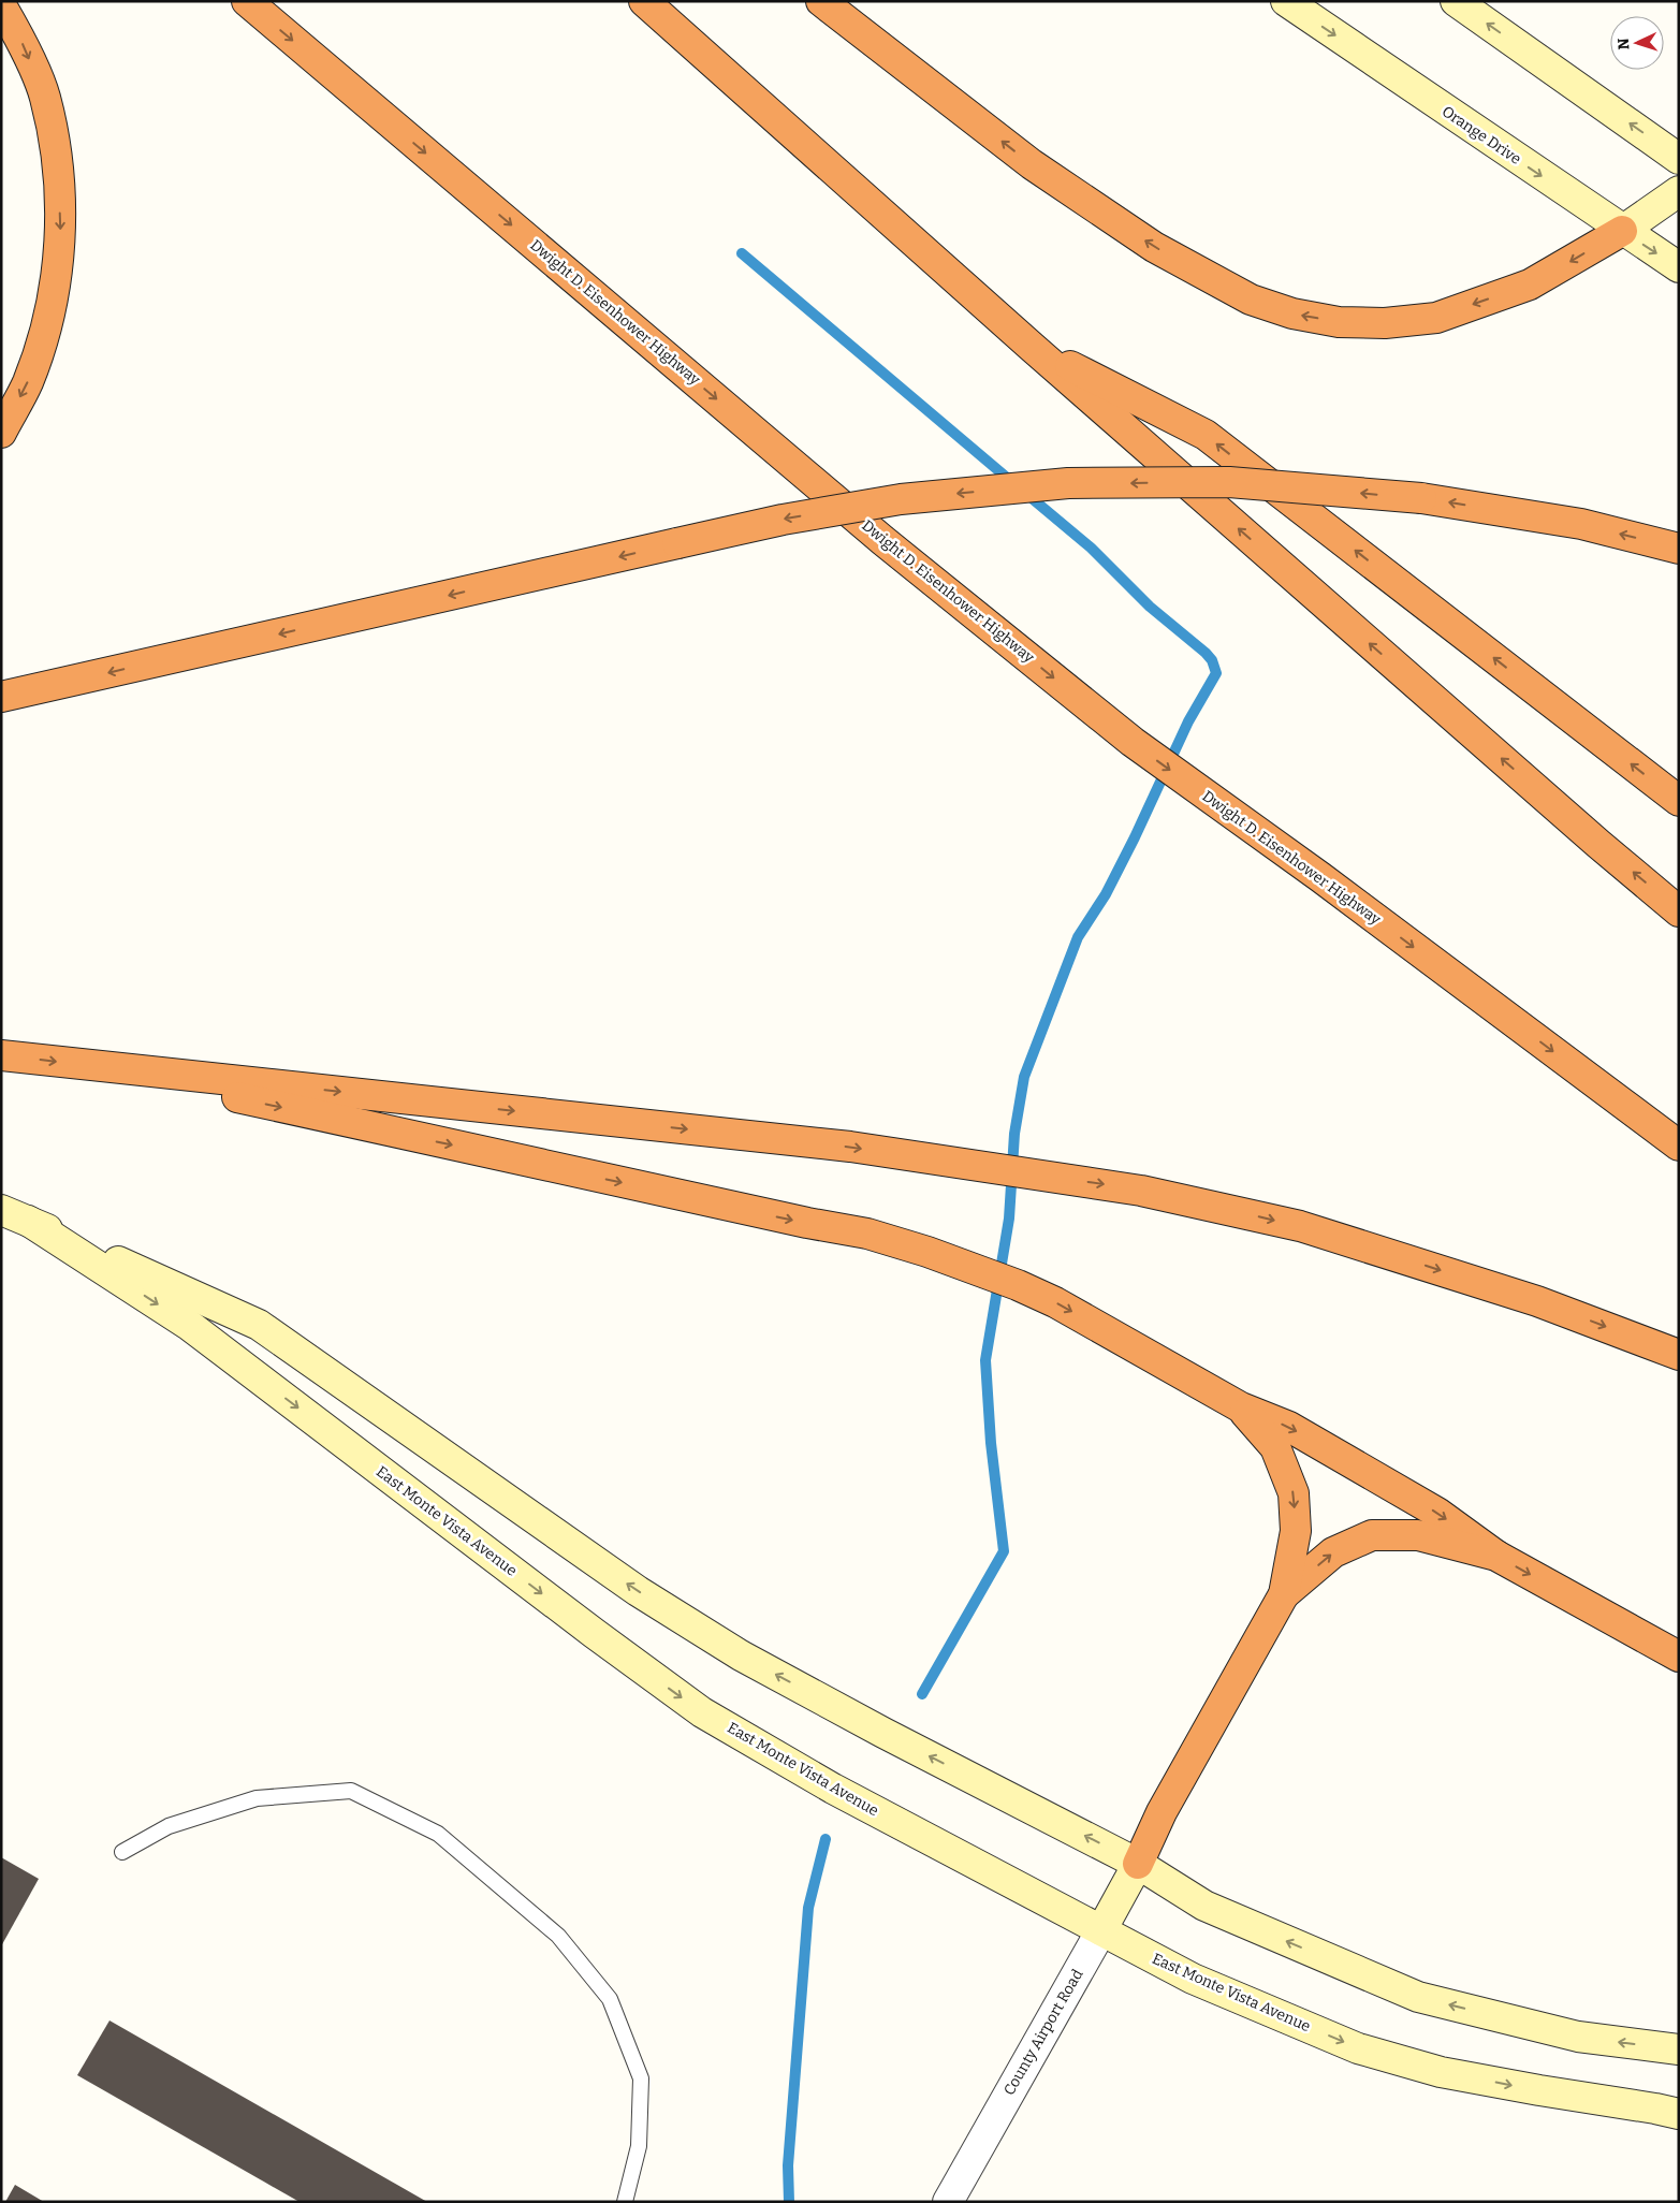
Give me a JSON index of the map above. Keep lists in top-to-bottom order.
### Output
{
  "streets": {
    "highway": ["Dwight D. Eisenhower Highway"],
    "street": ["Orange Drive", "East Monte Vista Avenue", "County Airport Road"]
  },
  "crossings": [
    ["East Monte Vista Avenue", "County Airport Road"]
  ],
  "north": "left"
}
